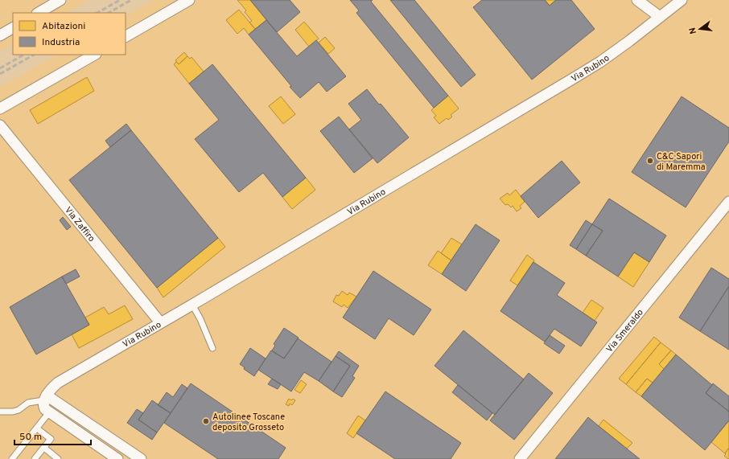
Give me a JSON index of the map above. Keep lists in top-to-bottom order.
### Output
{
  "streets": {
    "street": ["Via Rubino", "Via Zaffiro", "Via Smeraldo"]
  },
  "crossings": [
    ["Via Rubino", "Via Zaffiro"]
  ],
  "places": ["C&C Sapori di Maremma", "Autolinee Toscane deposito Grosseto"],
  "legend": ["Abitazioni", "Industria"],
  "scale_bar": "50 m",
  "north": "left"
}
